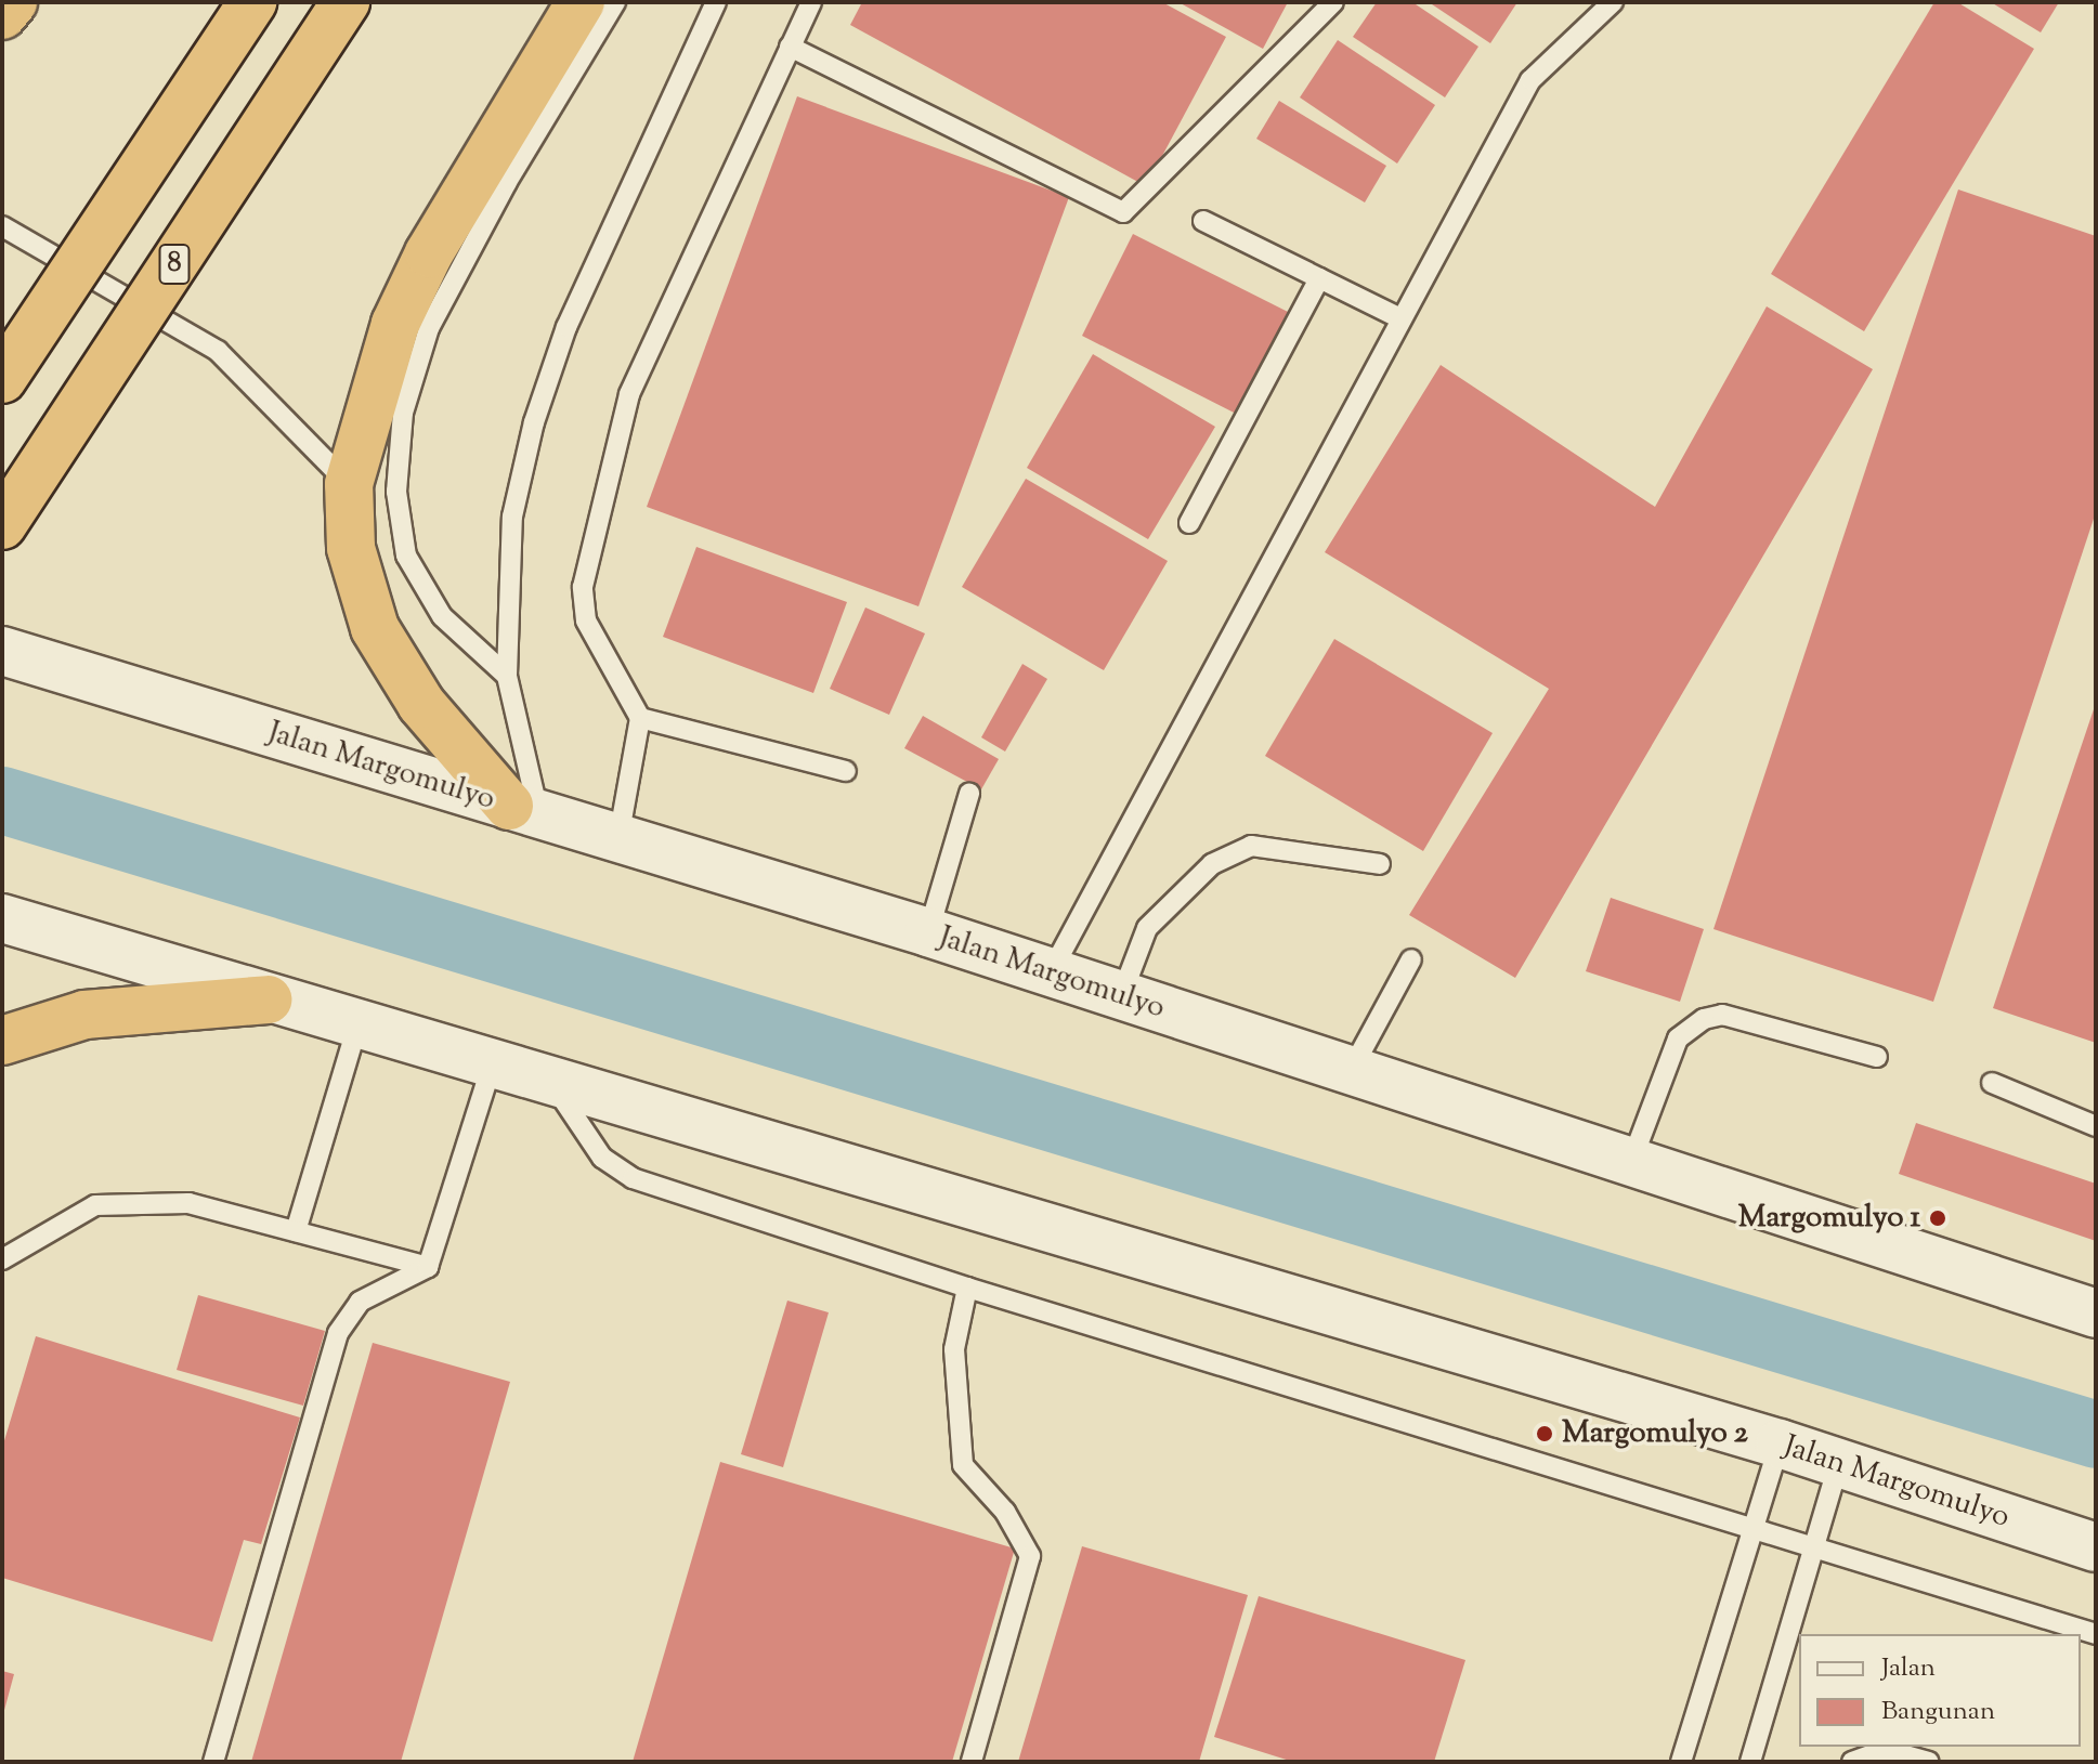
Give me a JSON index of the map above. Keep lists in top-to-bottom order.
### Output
{
  "streets": {
    "highway": ["8"],
    "main road": ["Jalan Margomulyo"]
  },
  "places": ["Margomulyo 1", "Margomulyo 2"],
  "legend": ["Jalan", "Bangunan"]
}
